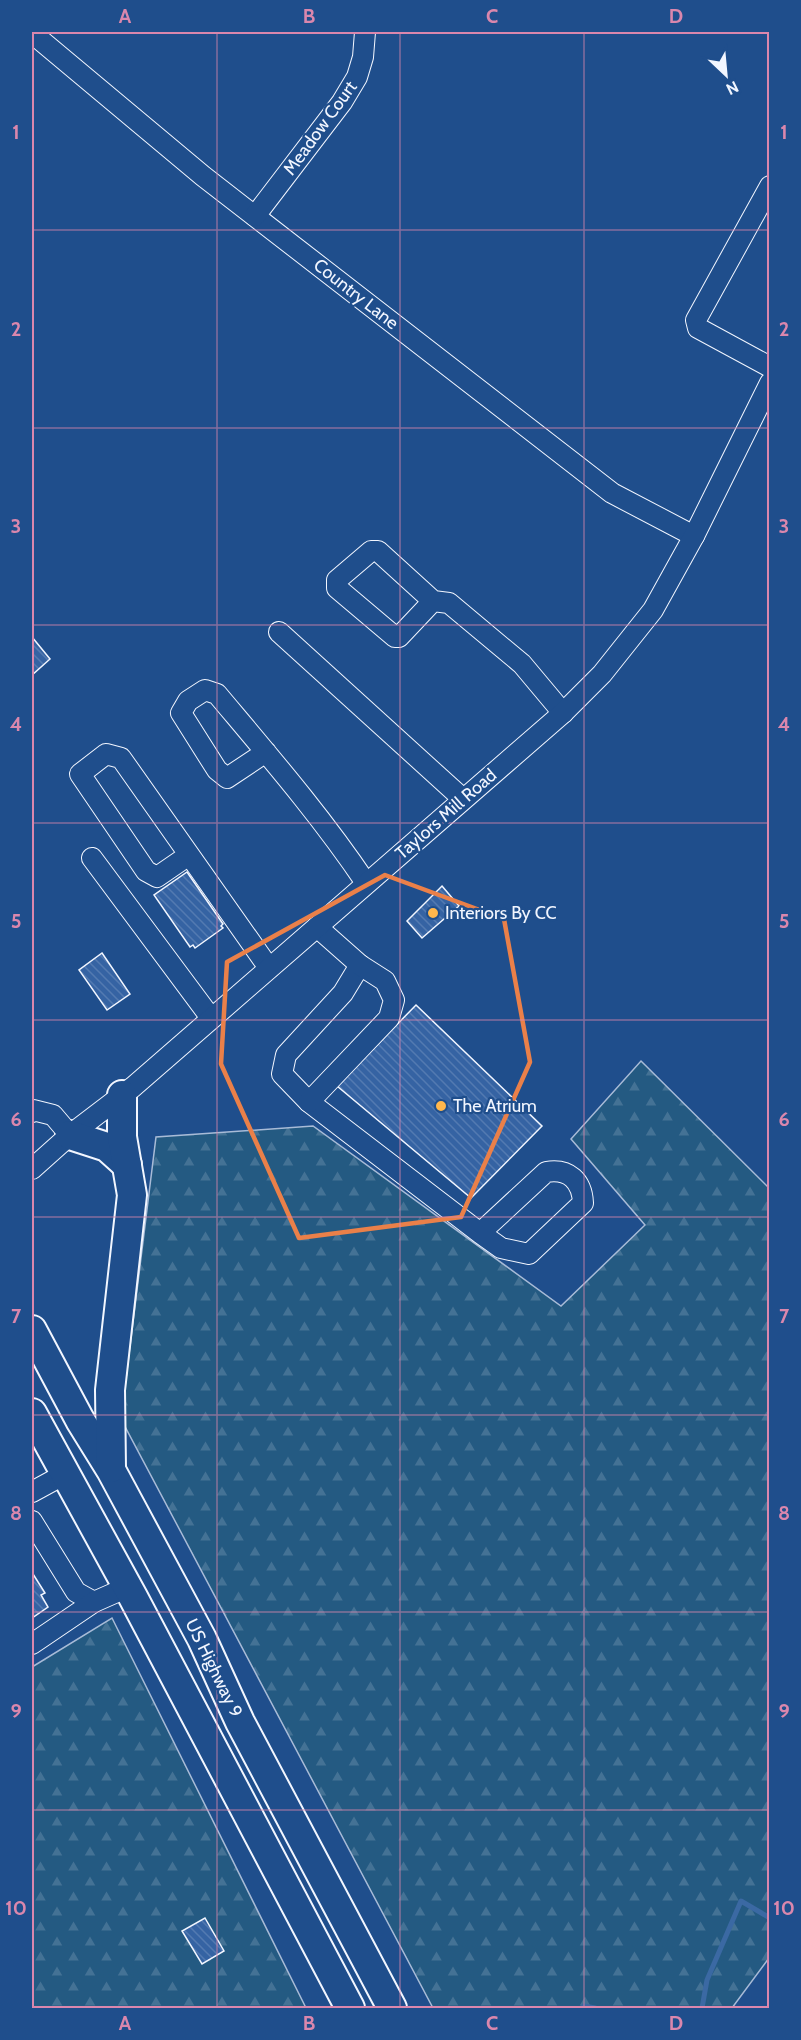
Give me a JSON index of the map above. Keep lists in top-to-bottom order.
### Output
{
  "streets": {
    "highway": ["US Highway 9"],
    "street": ["Meadow Court", "Country Lane", "Taylors Mill Road"]
  },
  "crossings": [
    ["Meadow Court", "Country Lane"],
    ["Country Lane", "Taylors Mill Road"]
  ],
  "places": ["Interiors By CC", "The Atrium"],
  "north": "bottom right",
  "grid": {
    "columns": [
      "A",
      "B",
      "C",
      "D"
    ],
    "rows": [
      "1",
      "2",
      "3",
      "4",
      "5",
      "6",
      "7",
      "8",
      "9",
      "10"
    ]
  }
}
